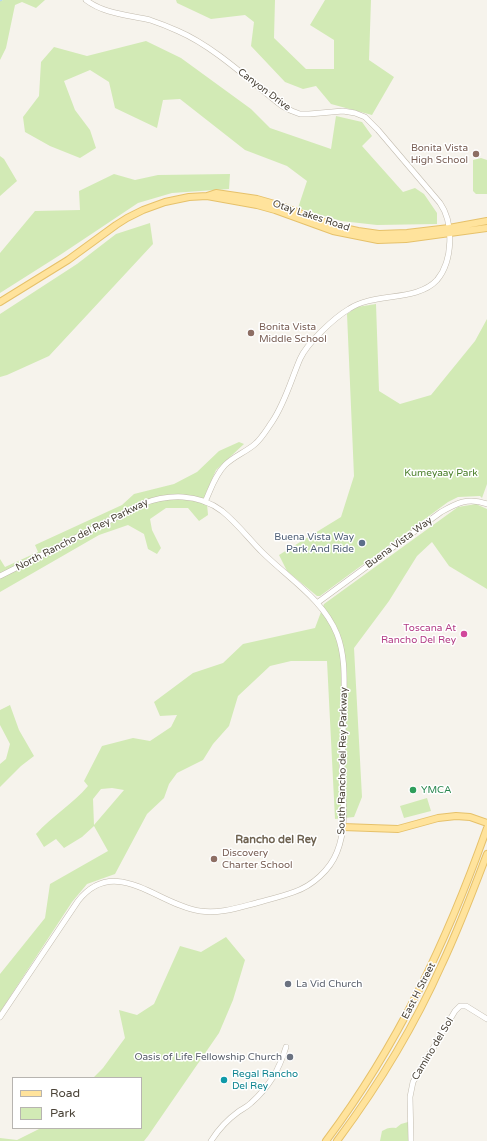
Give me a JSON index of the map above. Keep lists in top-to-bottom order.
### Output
{
  "streets": {
    "main road": ["Otay Lakes Road", "East H Street"],
    "street": [
      "Canyon Drive",
      "North Rancho del Rey Parkway",
      "Buena Vista Way",
      "South Rancho del Rey Parkway",
      "Camino del Sol"
    ]
  },
  "crossings": [
    ["Canyon Drive", "Otay Lakes Road"],
    ["Canyon Drive", "North Rancho del Rey Parkway"],
    ["North Rancho del Rey Parkway", "Buena Vista Way"],
    ["North Rancho del Rey Parkway", "South Rancho del Rey Parkway"],
    ["Buena Vista Way", "South Rancho del Rey Parkway"]
  ],
  "districts": ["Rancho del Rey"],
  "parks": ["Kumeyaay Park"],
  "places": [
    "Bonita Vista High School",
    "Bonita Vista Middle School",
    "Buena Vista Way Park And Ride",
    "Toscana At Rancho Del Rey",
    "YMCA",
    "Discovery Charter School",
    "La Vid Church",
    "Oasis of Life Fellowship Church",
    "Regal Rancho Del Rey"
  ],
  "legend": ["Road", "Park"]
}
